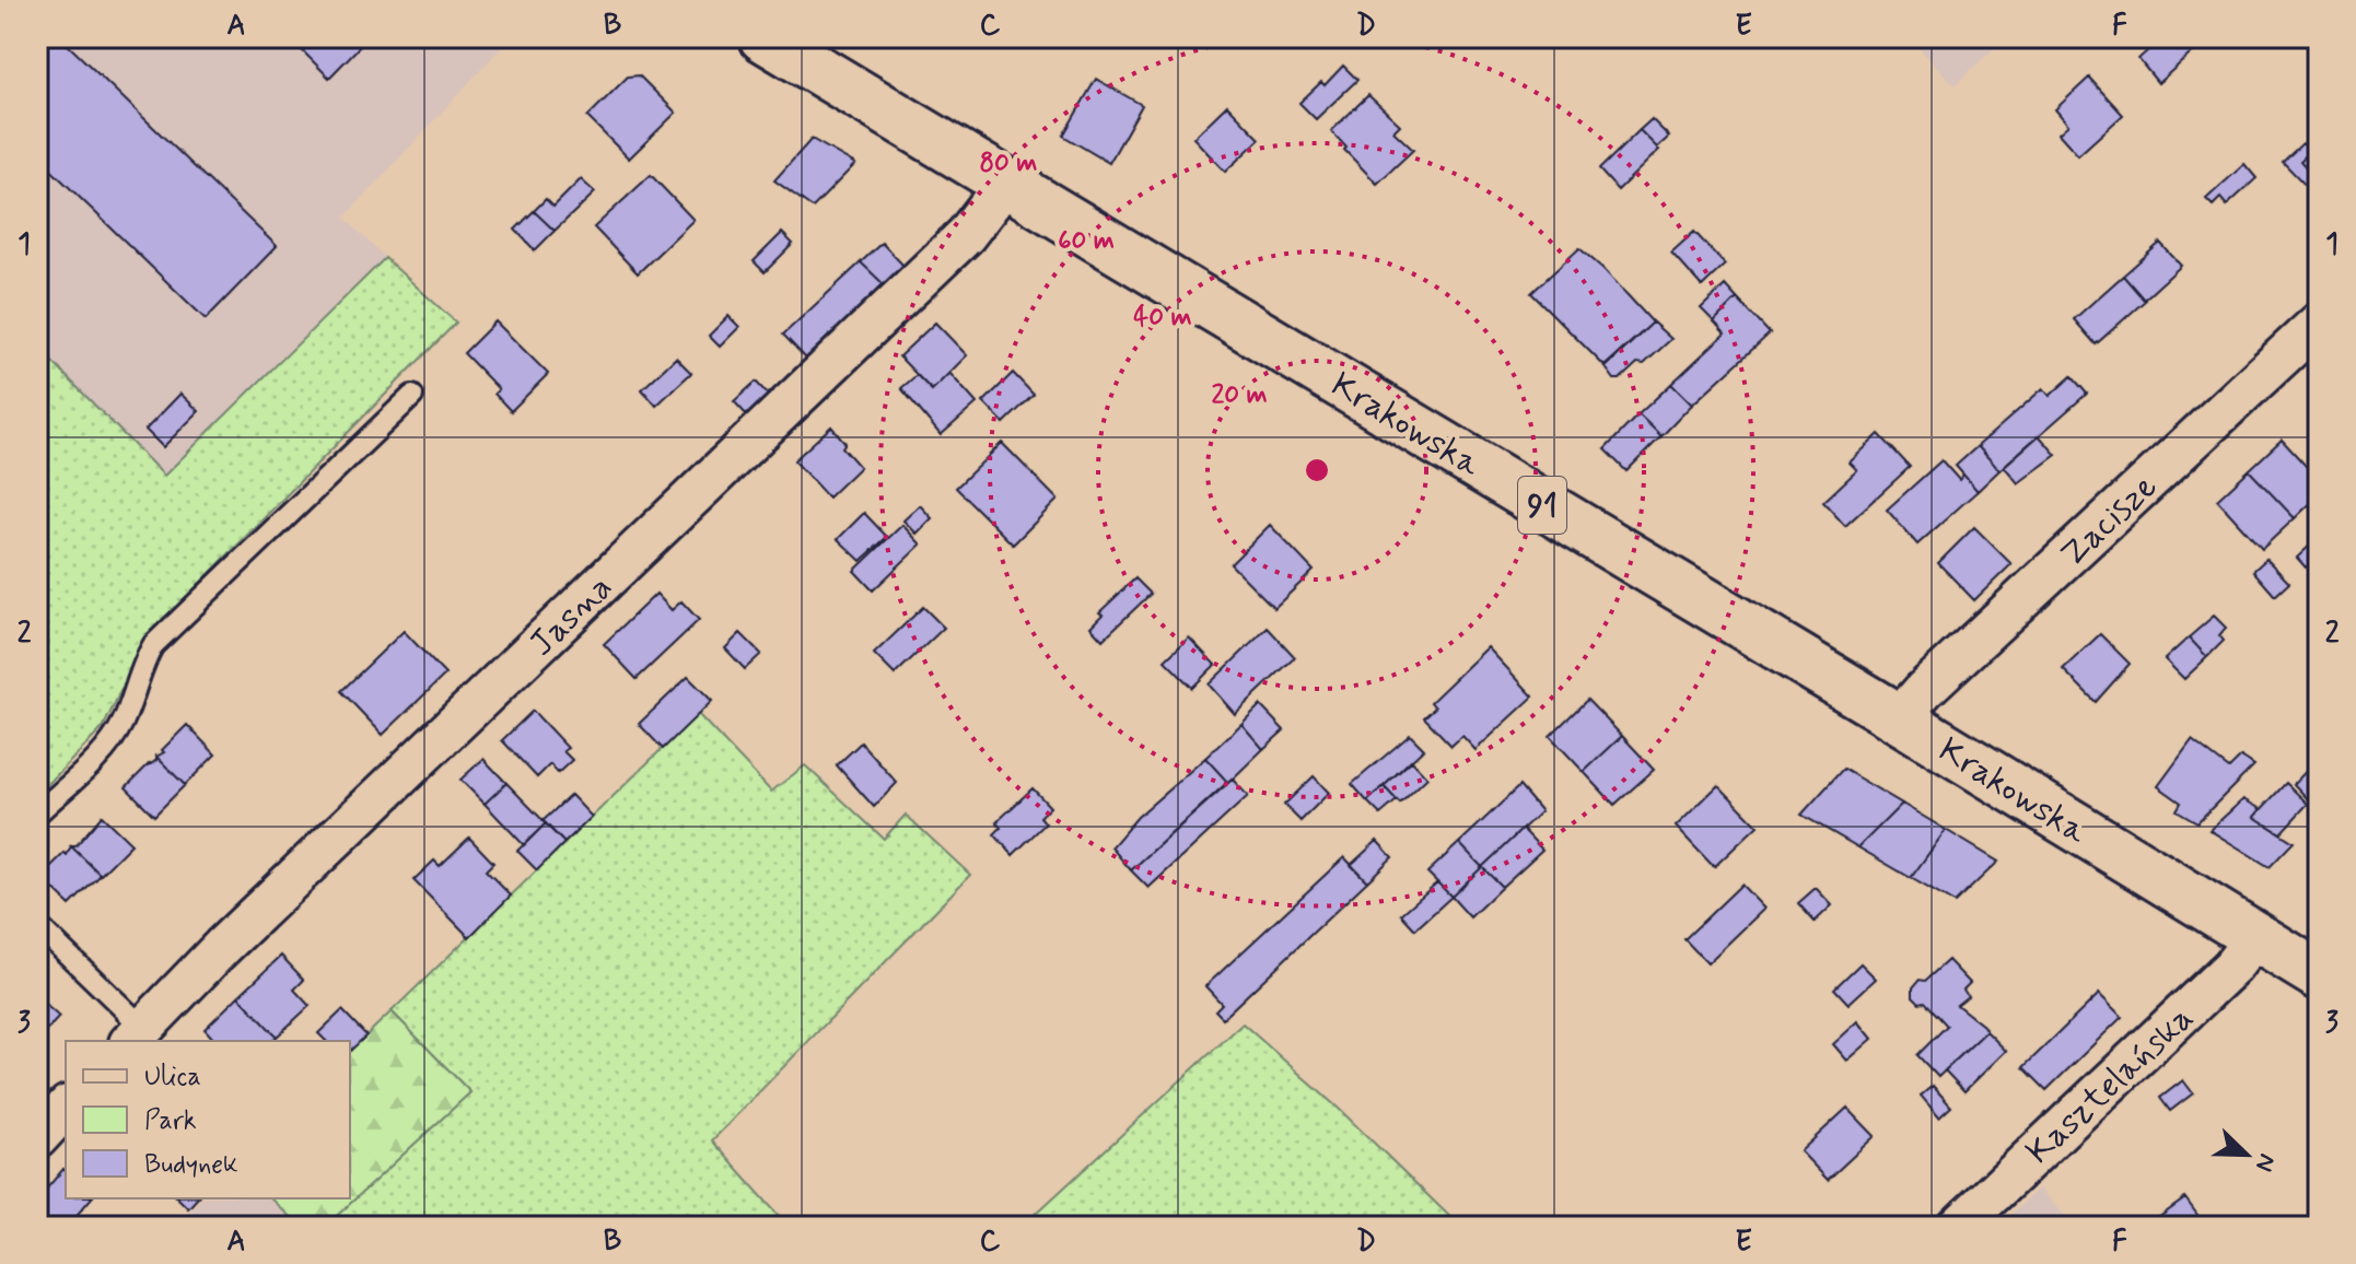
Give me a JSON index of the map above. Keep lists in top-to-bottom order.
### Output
{
  "streets": {
    "main road": ["Krakowska", "91"],
    "street": ["Zacisze", "Jasna", "Kasztelańska"]
  },
  "crossings": [
    ["Krakowska", "Zacisze"],
    ["Krakowska", "Jasna"],
    ["Krakowska", "Kasztelańska"]
  ],
  "legend": ["Ulica", "Park", "Budynek"],
  "north": "bottom right",
  "grid": {
    "columns": [
      "A",
      "B",
      "C",
      "D",
      "E",
      "F"
    ],
    "rows": ["1", "2", "3"]
  },
  "rings": [
    "80 m",
    "60 m",
    "40 m",
    "20 m"
  ]
}
